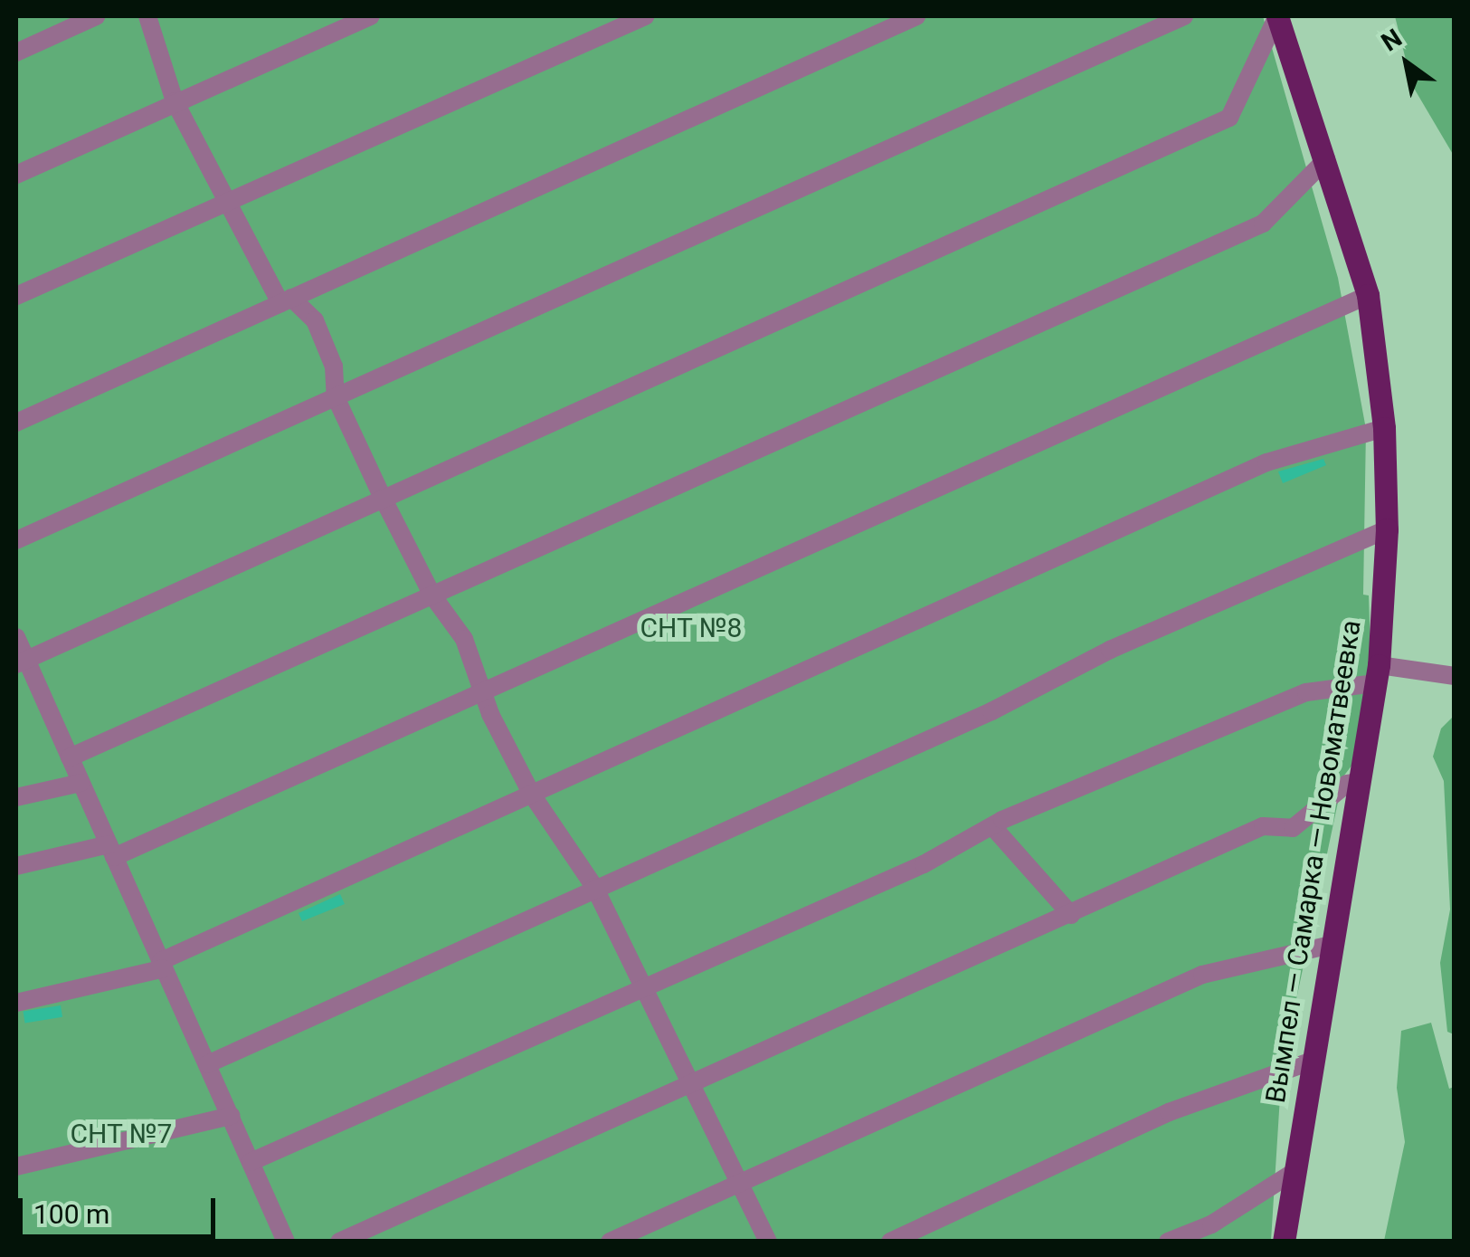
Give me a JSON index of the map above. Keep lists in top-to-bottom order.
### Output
{
  "streets": {
    "main road": ["Вымпел — Самарка — Новоматвеевка"]
  },
  "parks": ["СНТ №8", "СНТ №7"],
  "scale_bar": "100 m",
  "north": "top left"
}
